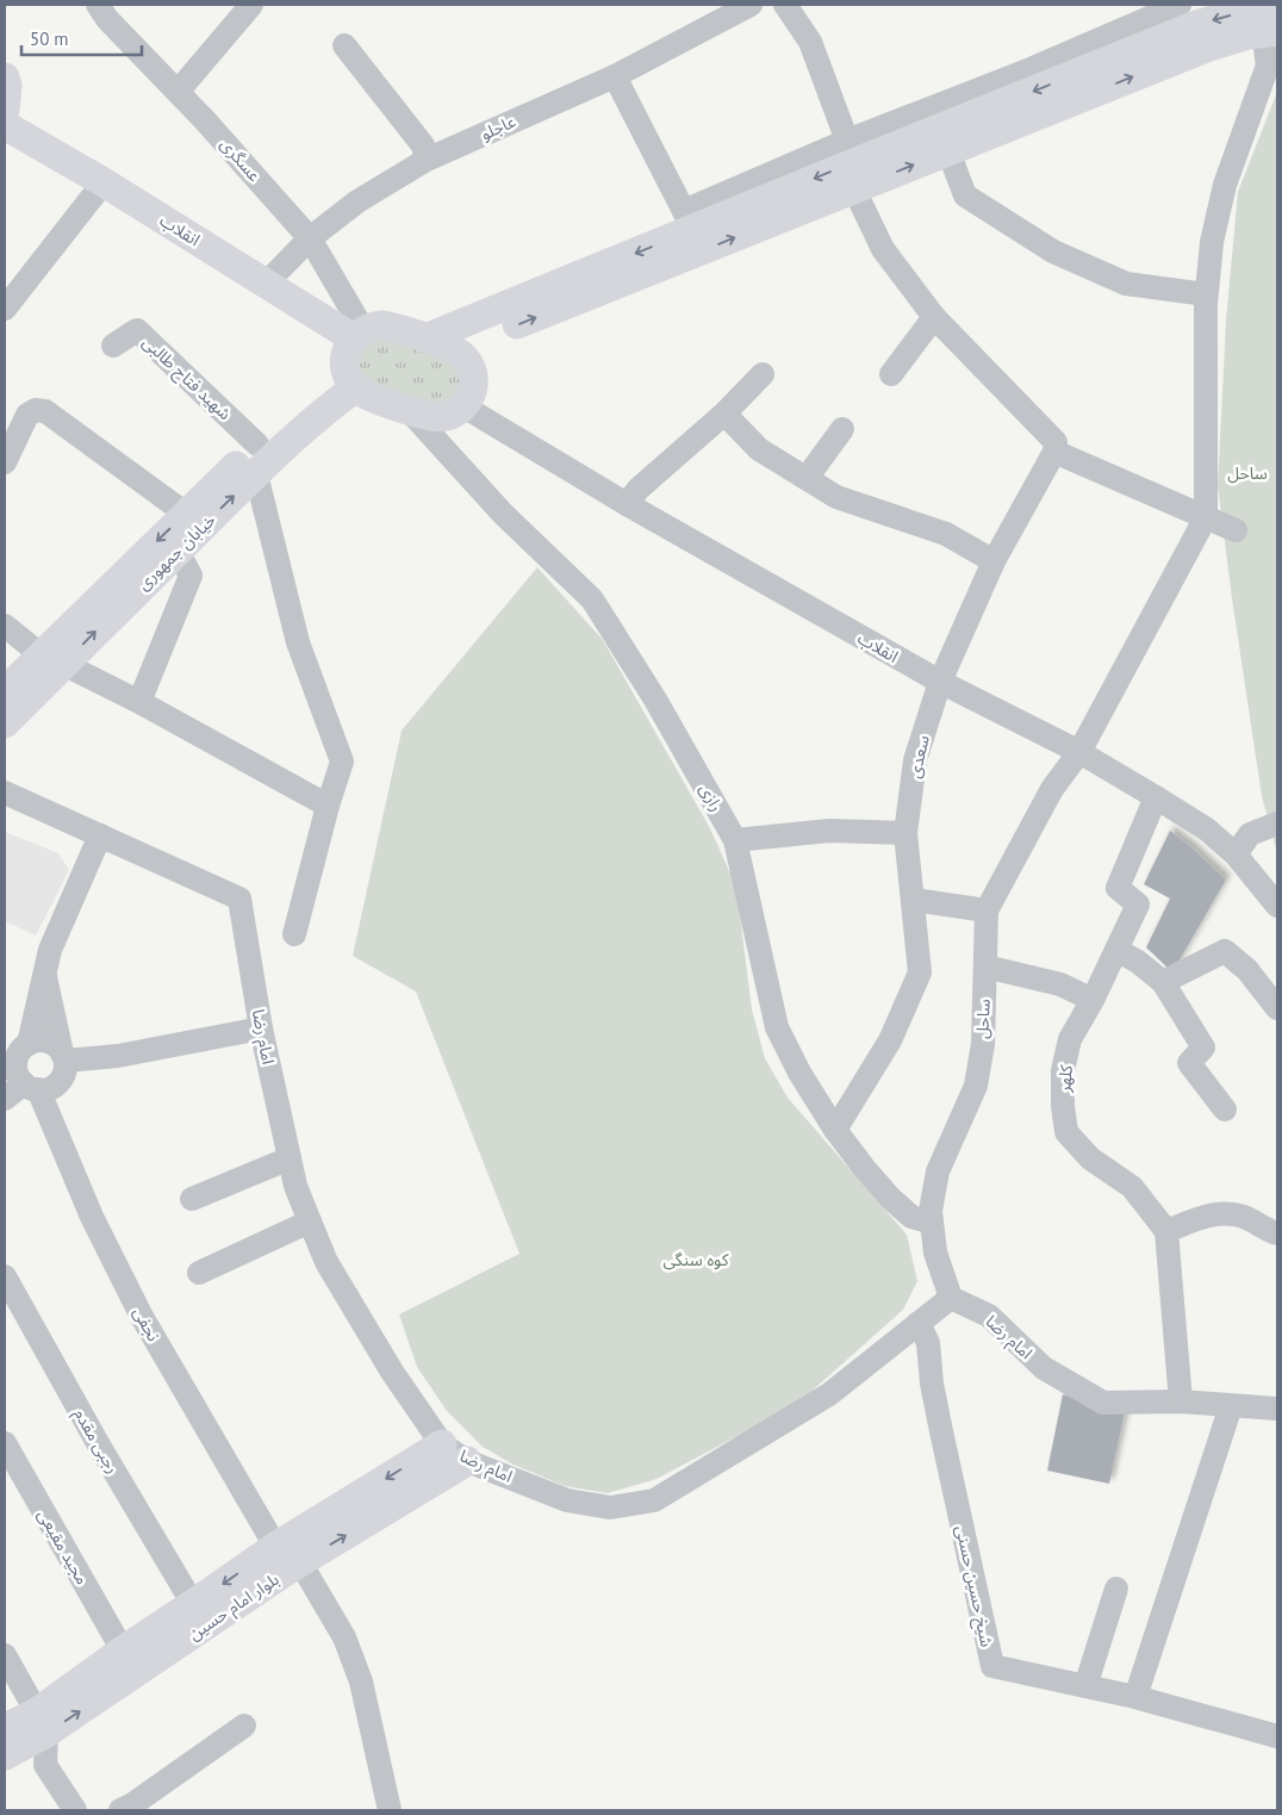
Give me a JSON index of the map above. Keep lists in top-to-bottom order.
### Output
{
  "streets": {
    "main road": ["انقلاب", "خیابان جمهوری", "بلوار امام حسین"],
    "street": [
      "عاجلو",
      "عسگری",
      "شهید فتاح طالبی",
      "سعدی",
      "رازی",
      "ساحل",
      "امام رضا",
      "کلهر",
      "نجفی",
      "رجبی مقدم",
      "مجید مقیعی",
      "شیخ حسین حسنی"
    ]
  },
  "crossings": [
    ["عاجلو", "عسگری"],
    ["عاجلو", "انقلاب"],
    ["عسگری", "انقلاب"],
    ["عسگری", "خیابان جمهوری"],
    ["عسگری", "رازی"],
    ["انقلاب", "خیابان جمهوری"],
    ["انقلاب", "سعدی"],
    ["انقلاب", "رازی"],
    ["انقلاب", "ساحل"],
    ["انقلاب", "کلهر"],
    ["شهید فتاح طالبی", "خیابان جمهوری"],
    ["خیابان جمهوری", "رازی"],
    ["سعدی", "رازی"],
    ["رازی", "ساحل"],
    ["ساحل", "امام رضا"],
    ["امام رضا", "شیخ حسین حسنی"],
    ["امام رضا", "بلوار امام حسین"],
    ["نجفی", "بلوار امام حسین"],
    ["رجبی مقدم", "بلوار امام حسین"],
    ["مجید مقیعی", "بلوار امام حسین"]
  ],
  "parks": ["ساحل", "کوه سنگی"],
  "scale_bar": "50 m"
}
